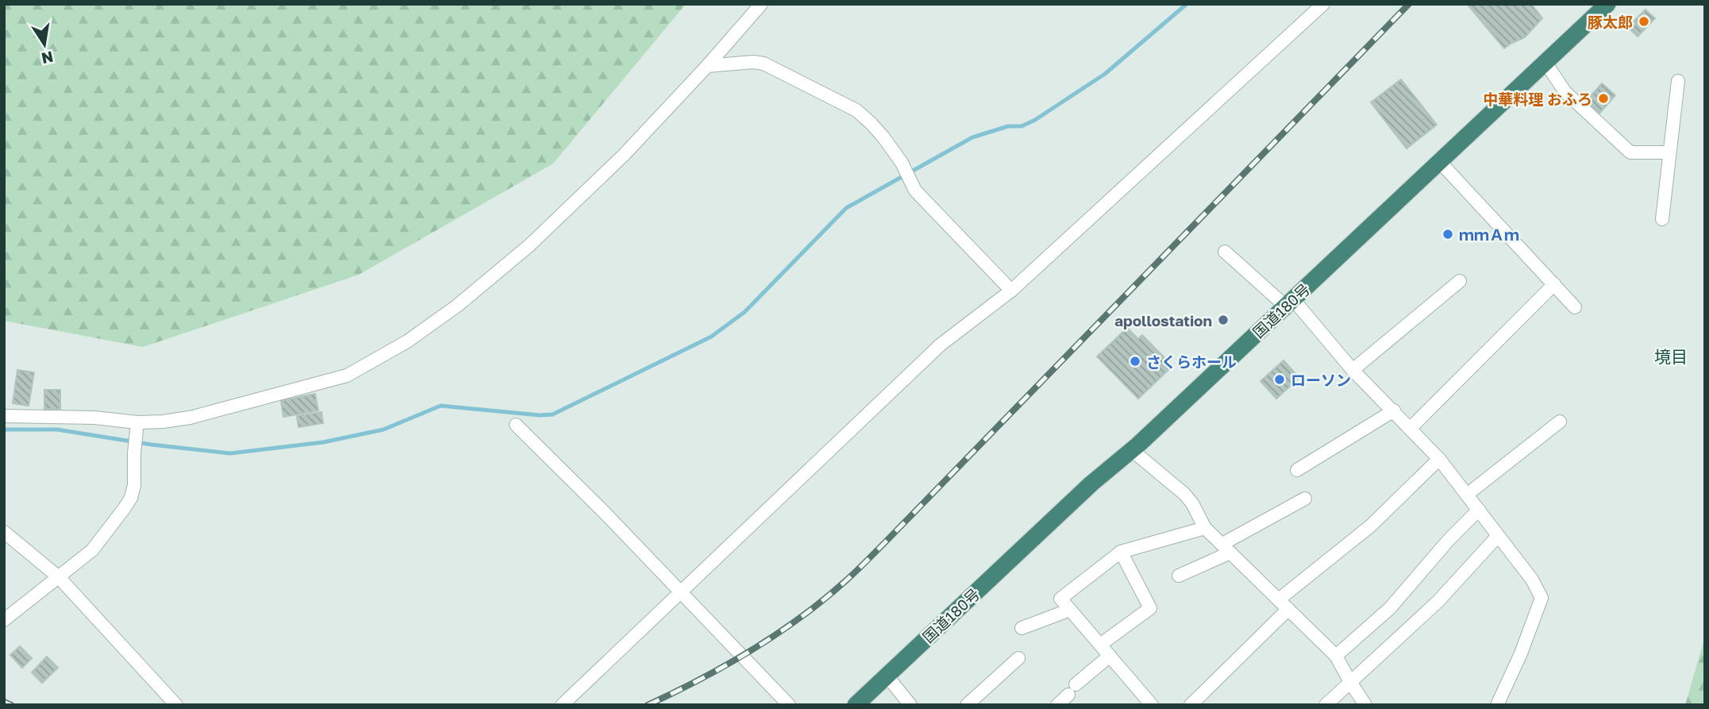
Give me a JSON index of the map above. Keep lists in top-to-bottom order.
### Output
{
  "streets": {
    "highway": ["国道180号"]
  },
  "districts": ["境目"],
  "places": [
    "豚太郎",
    "中華料理 おふろ",
    "ｍｍＡｍ",
    "apollostation",
    "さくらホール",
    "ローソン"
  ],
  "north": "bottom"
}
